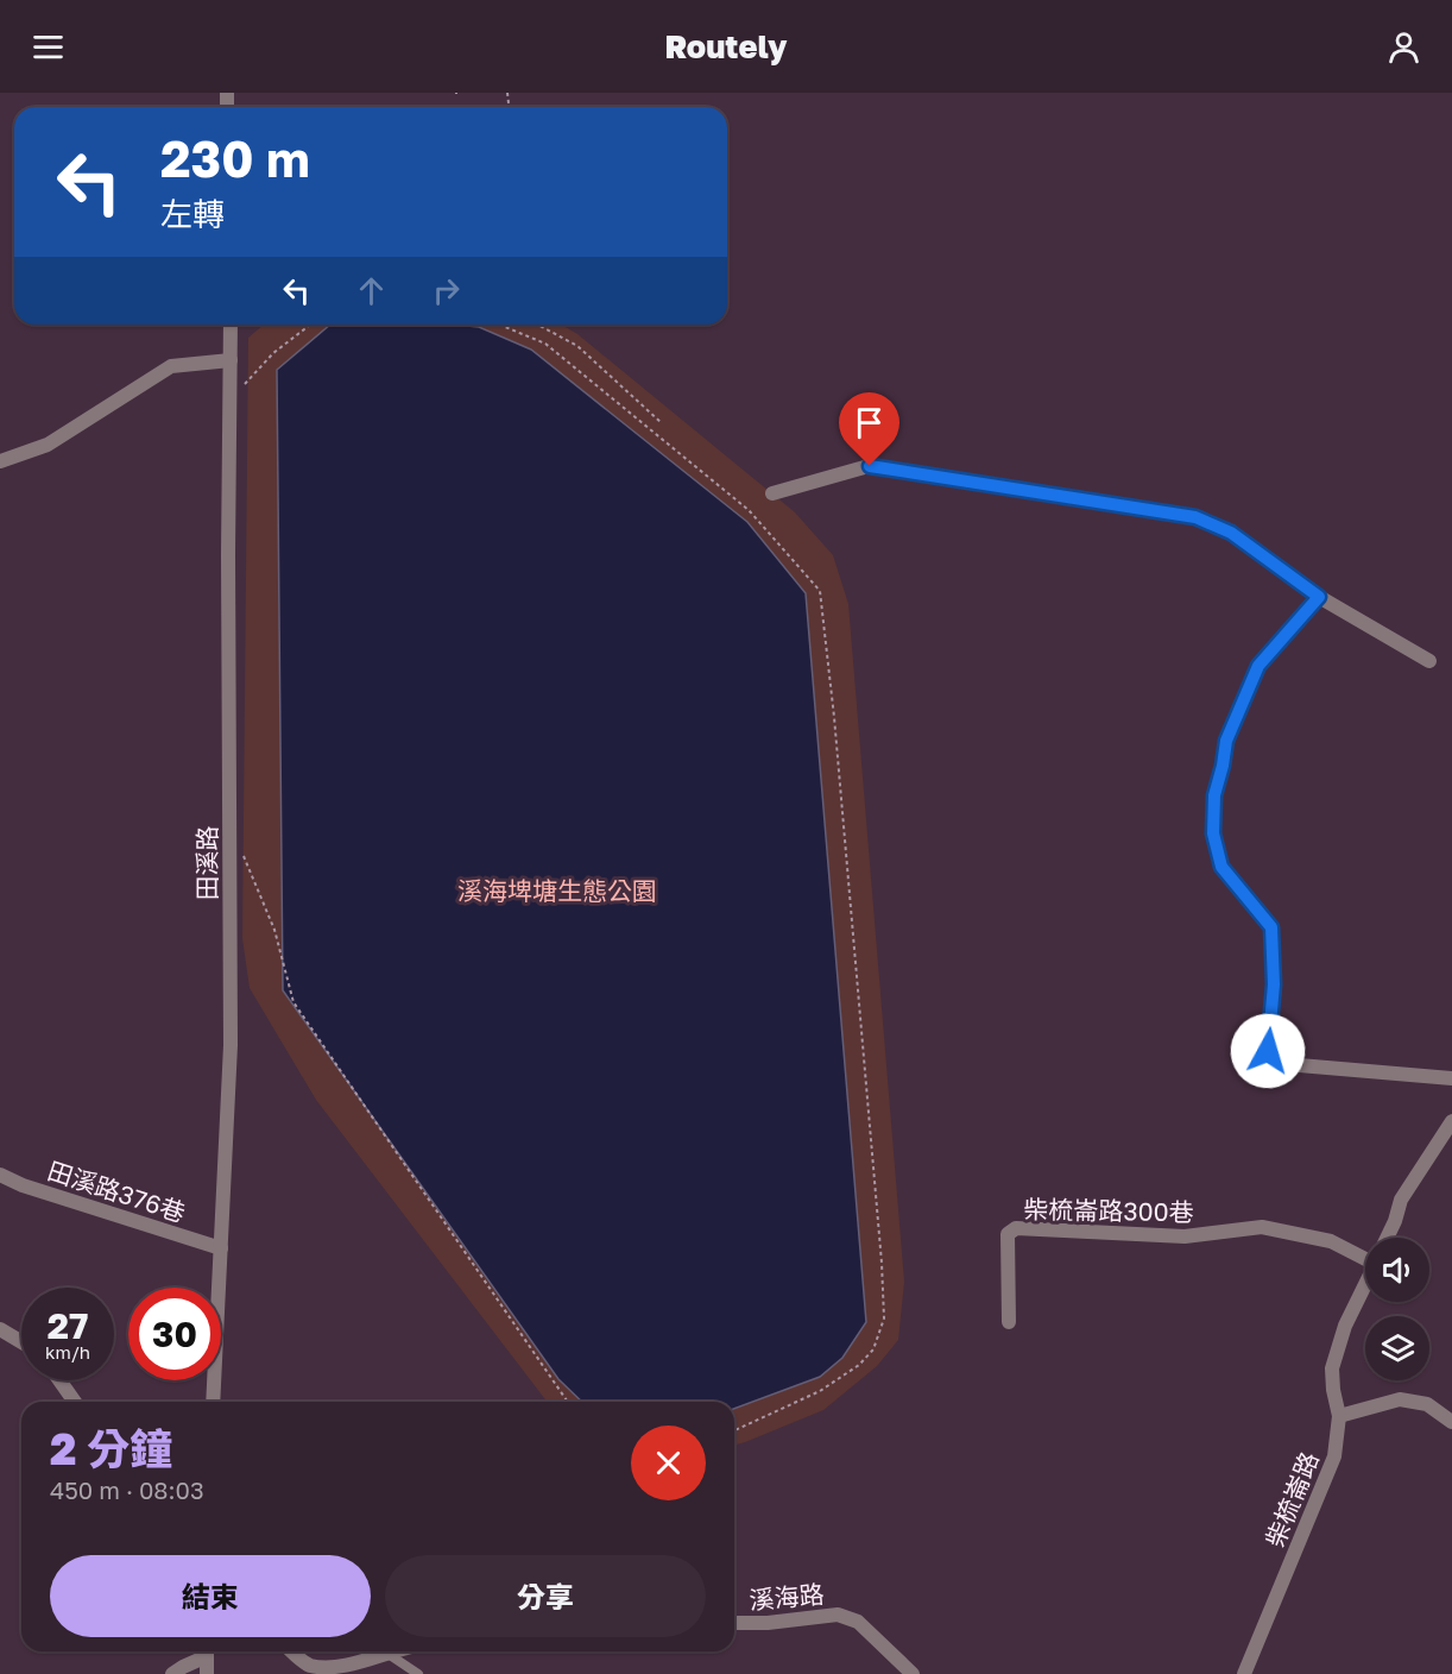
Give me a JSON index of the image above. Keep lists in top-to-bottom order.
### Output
{
  "streets": {
    "street": [
      "田溪路",
      "田溪路376巷",
      "柴梳崙路300巷",
      "柴梳崙路",
      "溪海路"
    ]
  },
  "crossings": [
    ["田溪路", "田溪路376巷"]
  ],
  "parks": ["溪海埤塘生態公園"],
  "page": {
    "header": "Routely",
    "turn": ["230 m", "左轉"],
    "speed": "27 km/h",
    "limit": "30",
    "heading": ["2 分鐘", "450 m · 08:03"],
    "buttons": ["結束", "分享"]
  }
}
